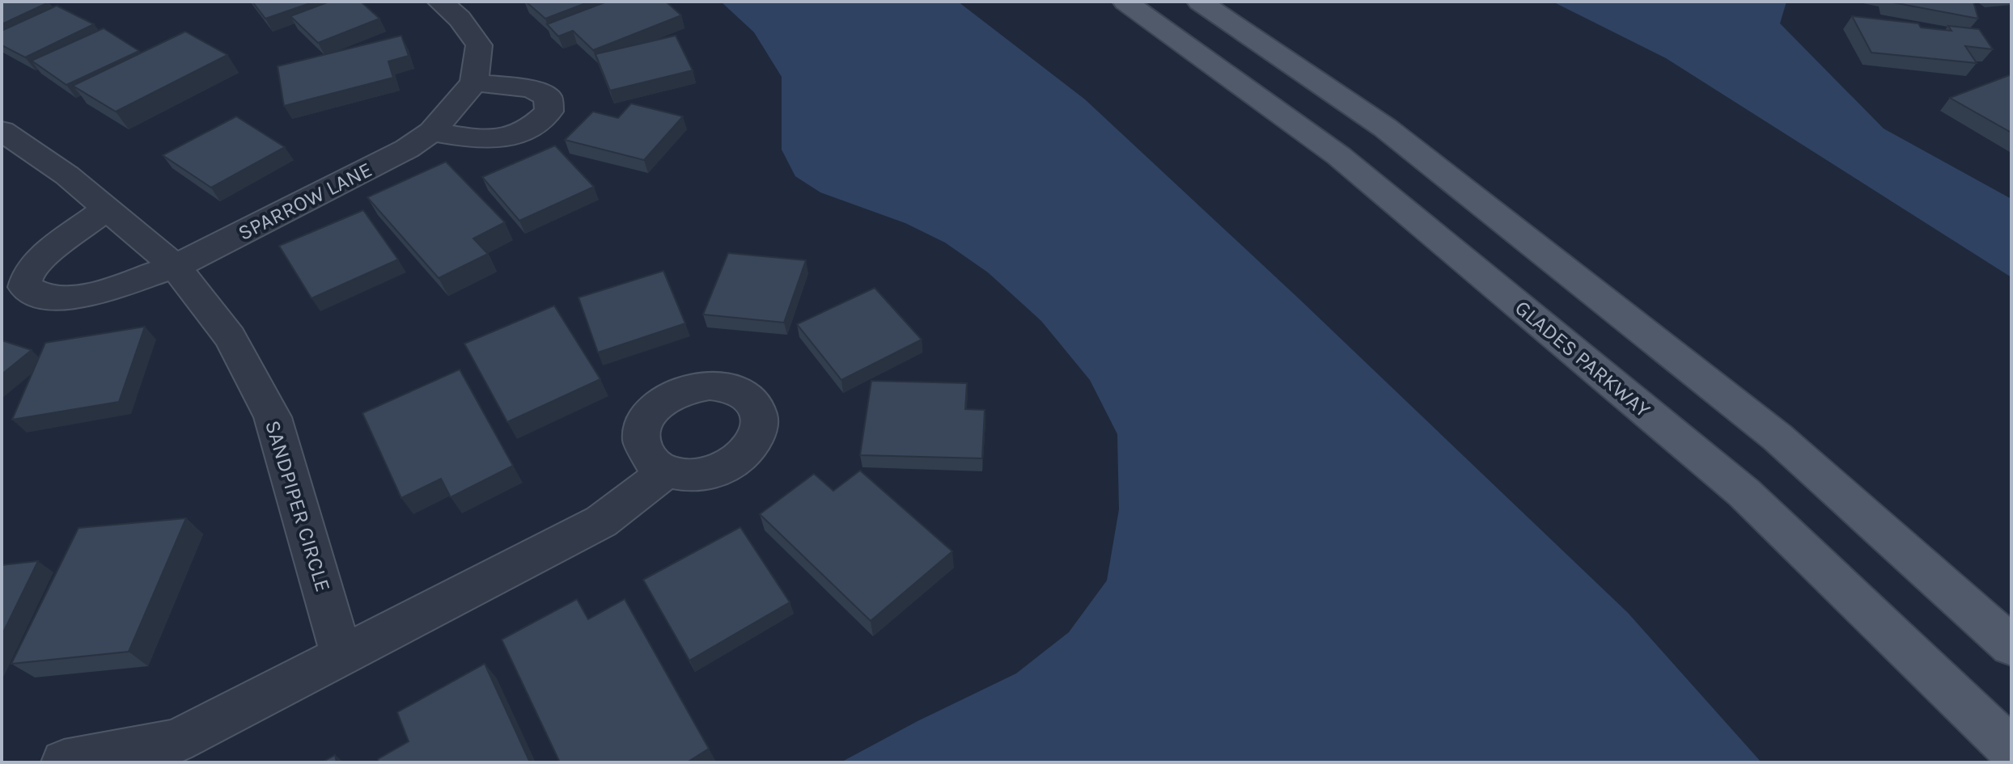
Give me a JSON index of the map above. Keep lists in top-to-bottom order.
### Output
{
  "streets": {
    "main road": ["GLADES PARKWAY"],
    "street": ["SPARROW LANE", "SANDPIPER CIRCLE"]
  },
  "crossings": [
    ["SPARROW LANE", "SANDPIPER CIRCLE"]
  ]
}
